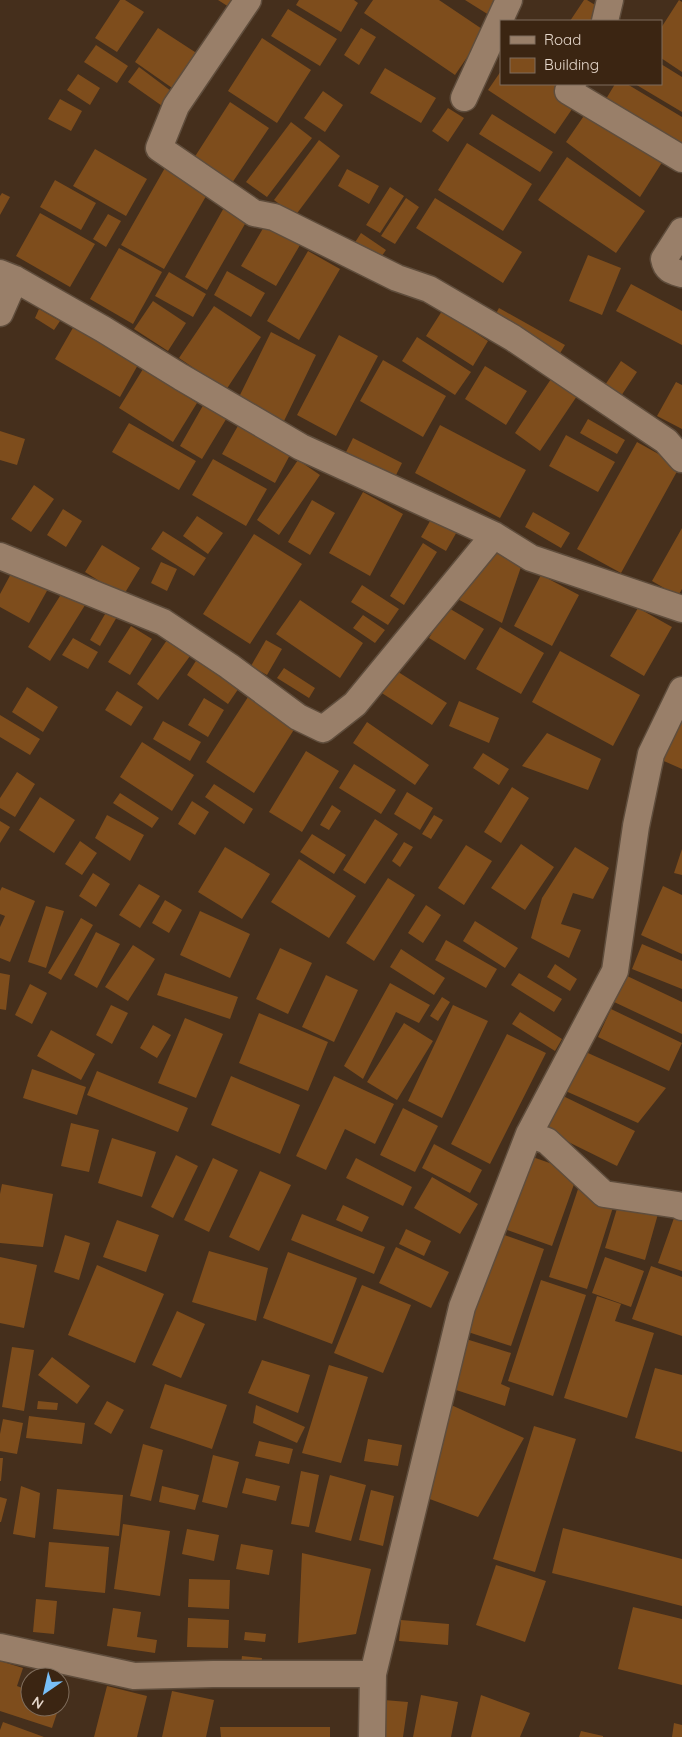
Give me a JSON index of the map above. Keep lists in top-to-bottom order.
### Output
{
  "legend": ["Road", "Building"],
  "north": "bottom left"
}
